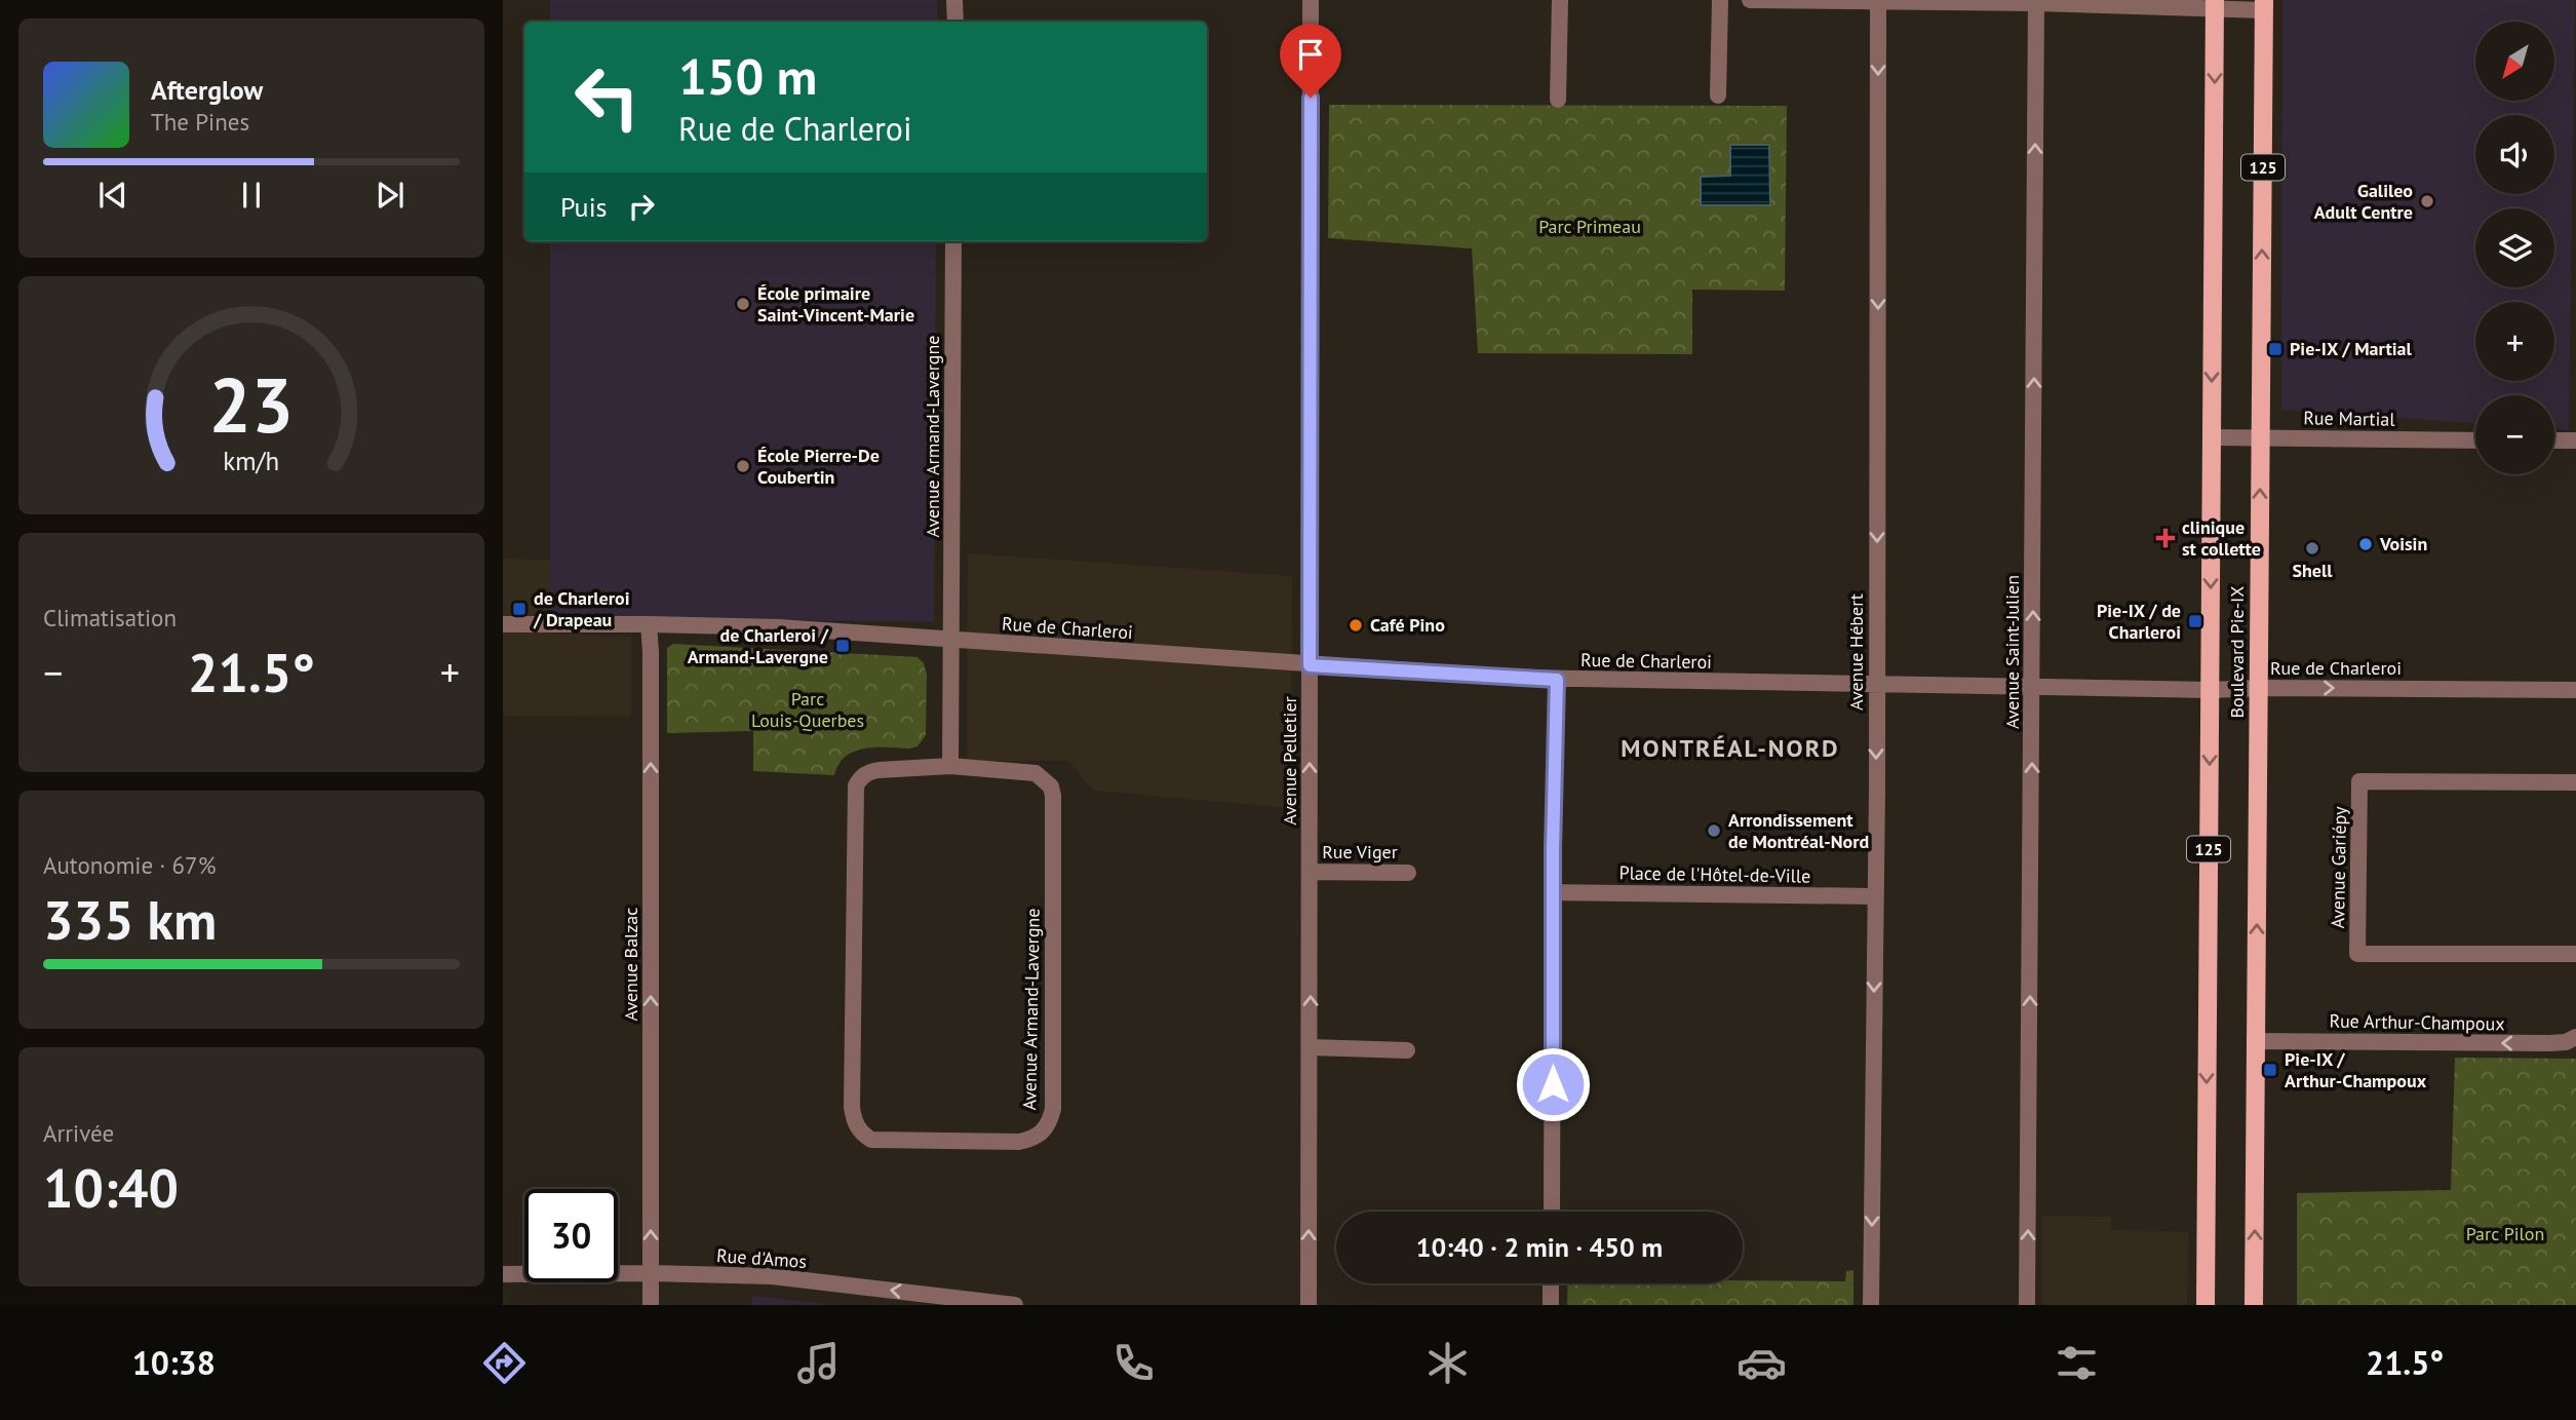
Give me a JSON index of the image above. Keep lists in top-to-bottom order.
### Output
{
  "streets": {
    "main road": ["125", "Boulevard Pie-IX"],
    "street": [
      "Rue Martial",
      "Avenue Armand-Lavergne",
      "Rue de Charleroi",
      "Avenue Hébert",
      "Avenue Saint-Julien",
      "Avenue Pelletier",
      "Rue Viger",
      "Avenue Gariépy",
      "Place de l'Hôtel-de-Ville",
      "Avenue Balzac",
      "Rue Arthur-Champoux",
      "Rue d'Amos"
    ]
  },
  "crossings": [
    ["Rue Martial", "Boulevard Pie-IX"],
    ["Avenue Armand-Lavergne", "Rue de Charleroi"],
    ["Rue de Charleroi", "Avenue Hébert"],
    ["Rue de Charleroi", "Avenue Saint-Julien"],
    ["Rue de Charleroi", "Boulevard Pie-IX"],
    ["Rue de Charleroi", "Avenue Pelletier"],
    ["Rue de Charleroi", "Avenue Balzac"],
    ["Avenue Hébert", "Place de l'Hôtel-de-Ville"],
    ["Boulevard Pie-IX", "Rue Arthur-Champoux"],
    ["Avenue Pelletier", "Rue Viger"],
    ["Avenue Balzac", "Rue d'Amos"]
  ],
  "one_way": [
    "Avenue Hébert",
    "Avenue Saint-Julien",
    "Avenue Pelletier",
    "Avenue Balzac",
    "Rue Arthur-Champoux",
    "Rue d'Amos"
  ],
  "districts": ["MONTRÉAL-NORD"],
  "parks": ["Parc Primeau", "Parc Louis-Querbes", "Parc Pilon"],
  "places": {
    "other": [
      "Galileo Adult Centre",
      "École primaire Saint-Vincent-Marie",
      "École Pierre-De Coubertin",
      "Voisin",
      "Shell",
      "Café Pino",
      "Arrondissement de Montréal-Nord"
    ],
    "transit": [
      "Pie-IX / Martial",
      "de Charleroi / Drapeau",
      "Pie-IX / de Charleroi",
      "de Charleroi / Armand-Lavergne",
      "Pie-IX / Arthur-Champoux"
    ],
    "health": ["clinique st collette"]
  },
  "north": "bottom left",
  "page": {
    "map_buttons": ["+", "−"],
    "turn": ["150 m", "Rue de Charleroi"],
    "song": ["Afterglow", "The Pines"],
    "then": "Puis",
    "tile": [
      "Climatisation",
      ["Autonomie · 67%", "335 km"],
      ["Arrivée", "10:40"]
    ],
    "heat": ["−", "21.5°", "+"],
    "limit": "30",
    "trip": "10:40 · 2 min · 450 m",
    "tabs": ["10:38", "21.5°"],
    "gauge": ["23", "km/h"]
  }
}
